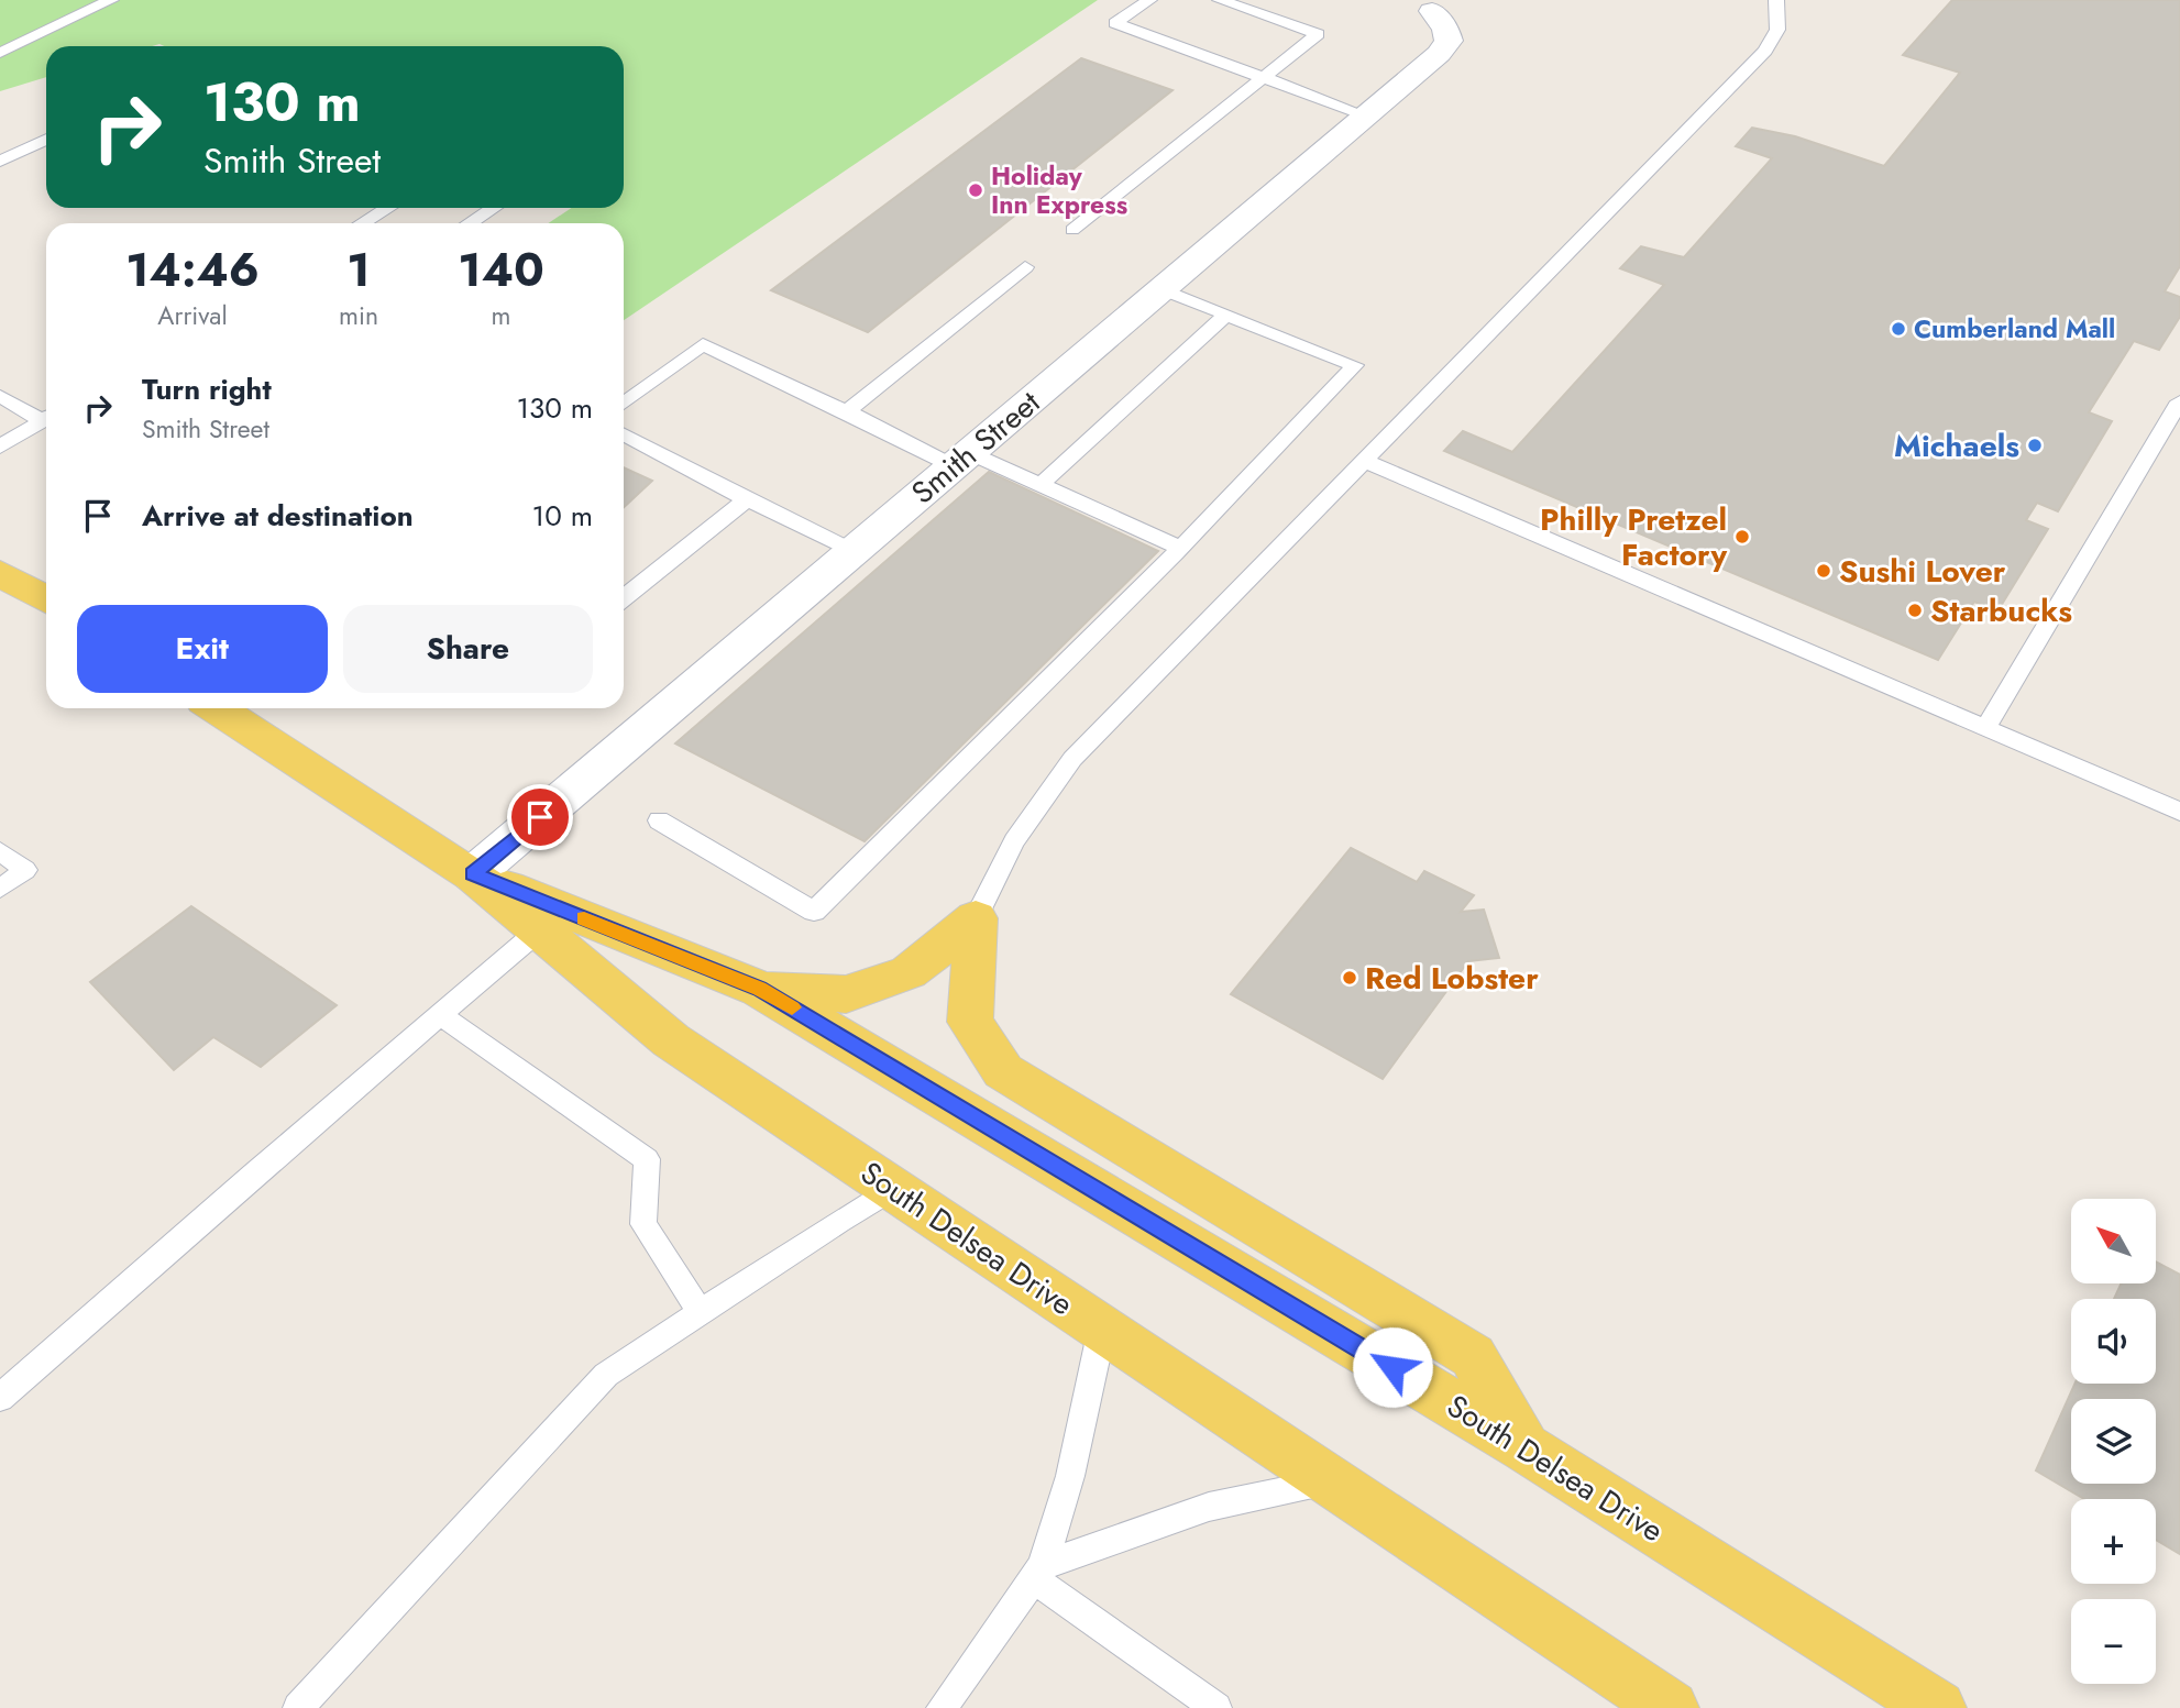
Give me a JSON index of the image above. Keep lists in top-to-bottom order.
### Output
{
  "streets": {
    "main road": ["South Delsea Drive"],
    "street": ["Smith Street"]
  },
  "crossings": [
    ["Smith Street", "South Delsea Drive"]
  ],
  "places": [
    "Holiday Inn Express",
    "Cumberland Mall",
    "Michaels",
    "Philly Pretzel Factory",
    "Sushi Lover",
    "Starbucks",
    "Red Lobster"
  ],
  "north": "top left",
  "page": {
    "turn": ["130 m", "Smith Street"],
    "eta": [
      "14:46",
      "Arrival",
      "1",
      "min",
      "140",
      "m"
    ],
    "list": [
      {
        "name": "Turn right",
        "note": "Smith Street",
        "value": "130 m"
      },
      {
        "name": "Arrive at destination",
        "value": "10 m"
      }
    ],
    "buttons": ["Exit", "Share"],
    "map_buttons": ["+", "−"]
  }
}
